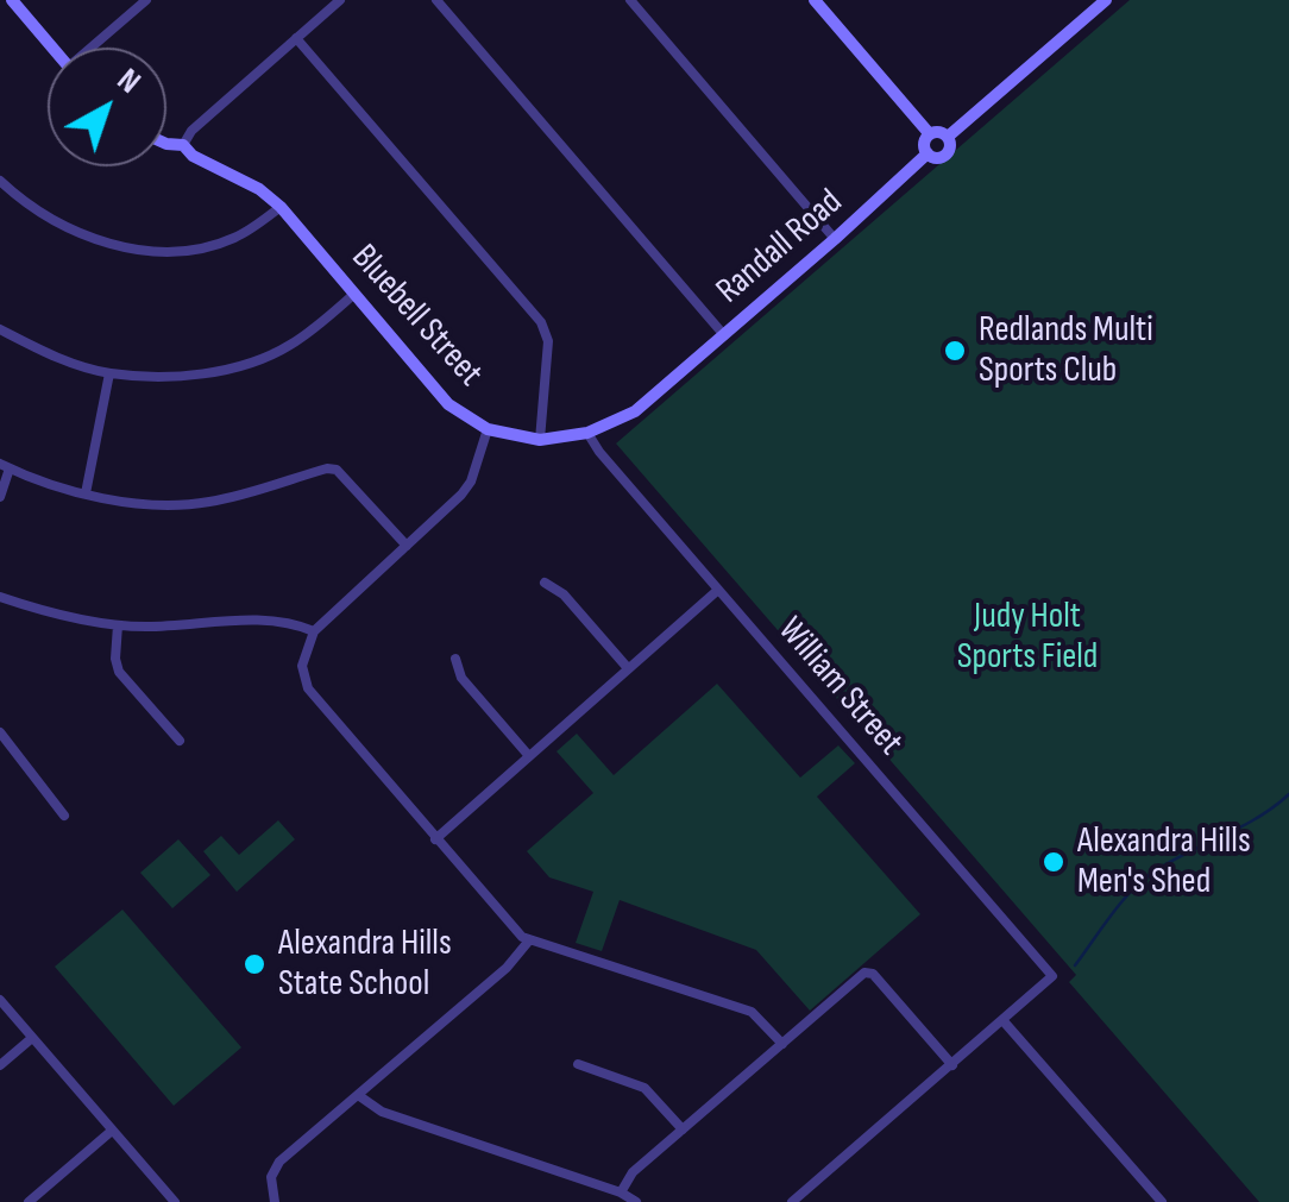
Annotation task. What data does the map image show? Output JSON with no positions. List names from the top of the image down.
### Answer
{
  "streets": {
    "street": ["Randall Road", "Bluebell Street", "William Street"]
  },
  "crossings": [
    ["Randall Road", "Bluebell Street"],
    ["Bluebell Street", "William Street"]
  ],
  "parks": ["Judy Holt Sports Field"],
  "places": ["Redlands Multi Sports Club", "Alexandra Hills Men's Shed", "Alexandra Hills State School"],
  "north": "top right"
}
